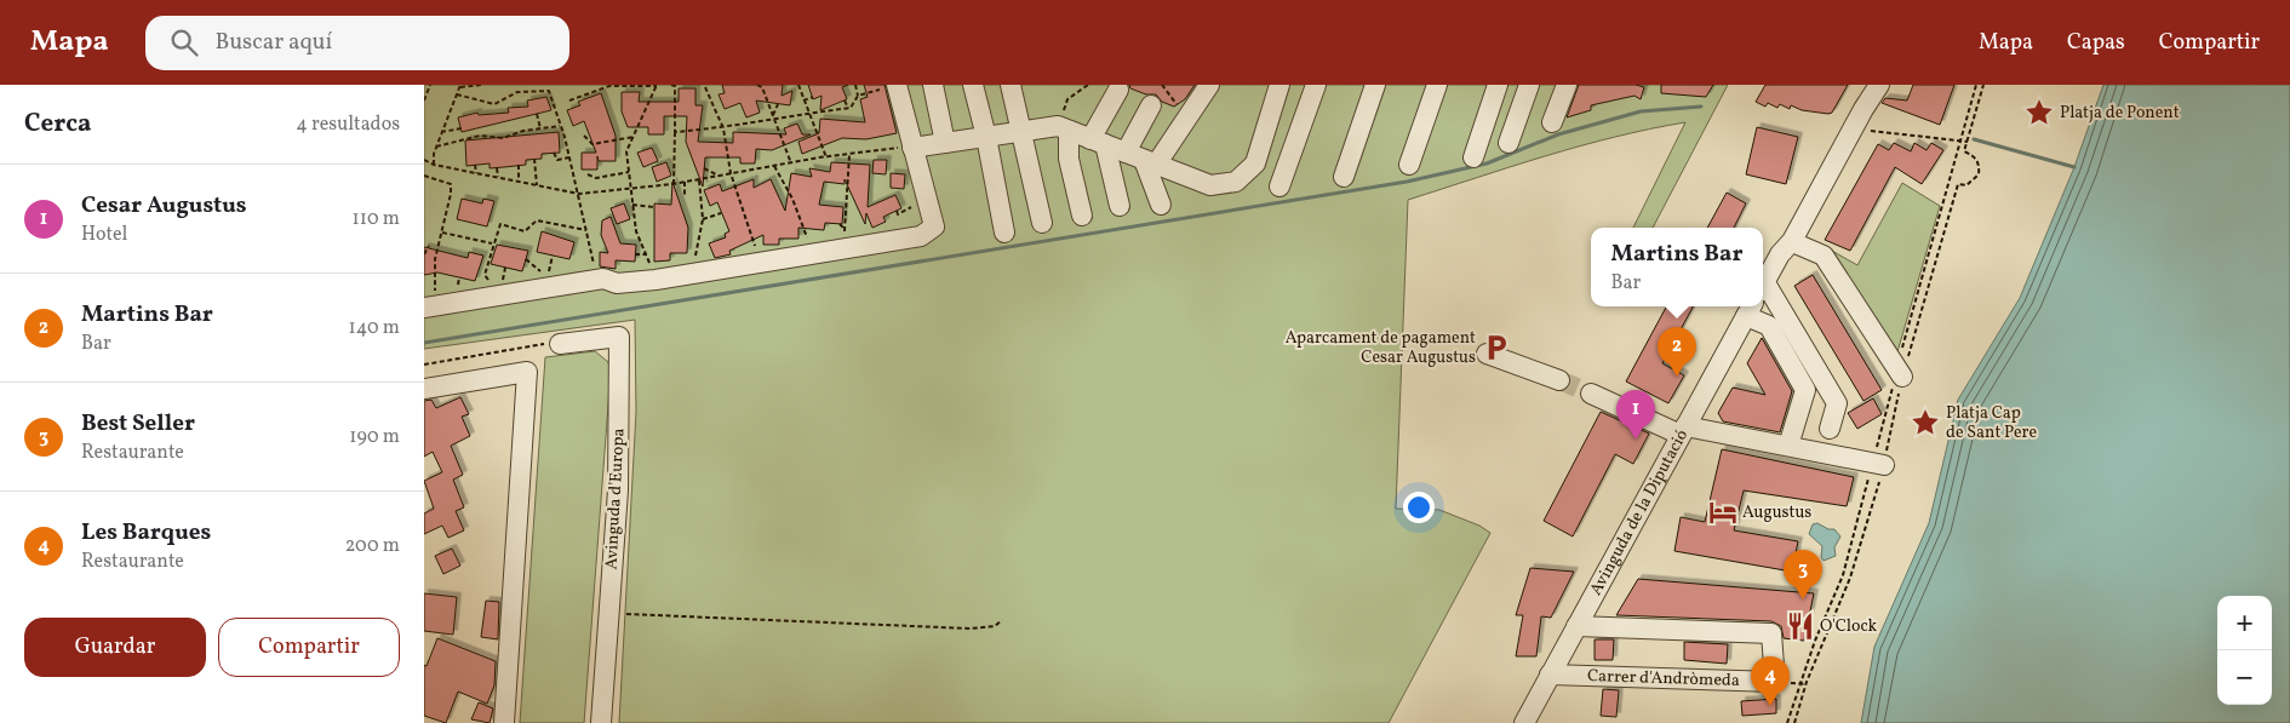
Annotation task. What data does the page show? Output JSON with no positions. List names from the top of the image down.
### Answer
{
  "streets": {
    "street": ["Avinguda d'Europa", "Avinguda de la Diputació", "Carrer d'Andròmeda"]
  },
  "crossings": [
    ["Avinguda de la Diputació", "Carrer d'Andròmeda"]
  ],
  "places": {
    "place": ["Platja de Ponent", "Platja Cap de Sant Pere"],
    "parking": ["Aparcament de pagament Cesar Augustus"],
    "hotel": ["Augustus"],
    "restaurant": ["O'Clock"]
  },
  "page": {
    "header": "Mapa",
    "search": "Buscar aquí",
    "nav": ["Mapa", "Capas", "Compartir"],
    "heading": ["Cerca", "4 resultados"],
    "list": [
      {
        "mark": "1",
        "name": "Cesar Augustus",
        "note": "Hotel",
        "value": "110 m"
      },
      {
        "mark": "2",
        "name": "Martins Bar",
        "note": "Bar",
        "value": "140 m"
      },
      {
        "mark": "3",
        "name": "Best Seller",
        "note": "Restaurante",
        "value": "190 m"
      },
      {
        "mark": "4",
        "name": "Les Barques",
        "note": "Restaurante",
        "value": "200 m"
      }
    ],
    "popup": ["Martins Bar", "Bar"],
    "pins": [
      "2",
      "1",
      "3",
      "4"
    ],
    "map_buttons": ["+", "−"],
    "buttons": ["Guardar", "Compartir"]
  }
}
